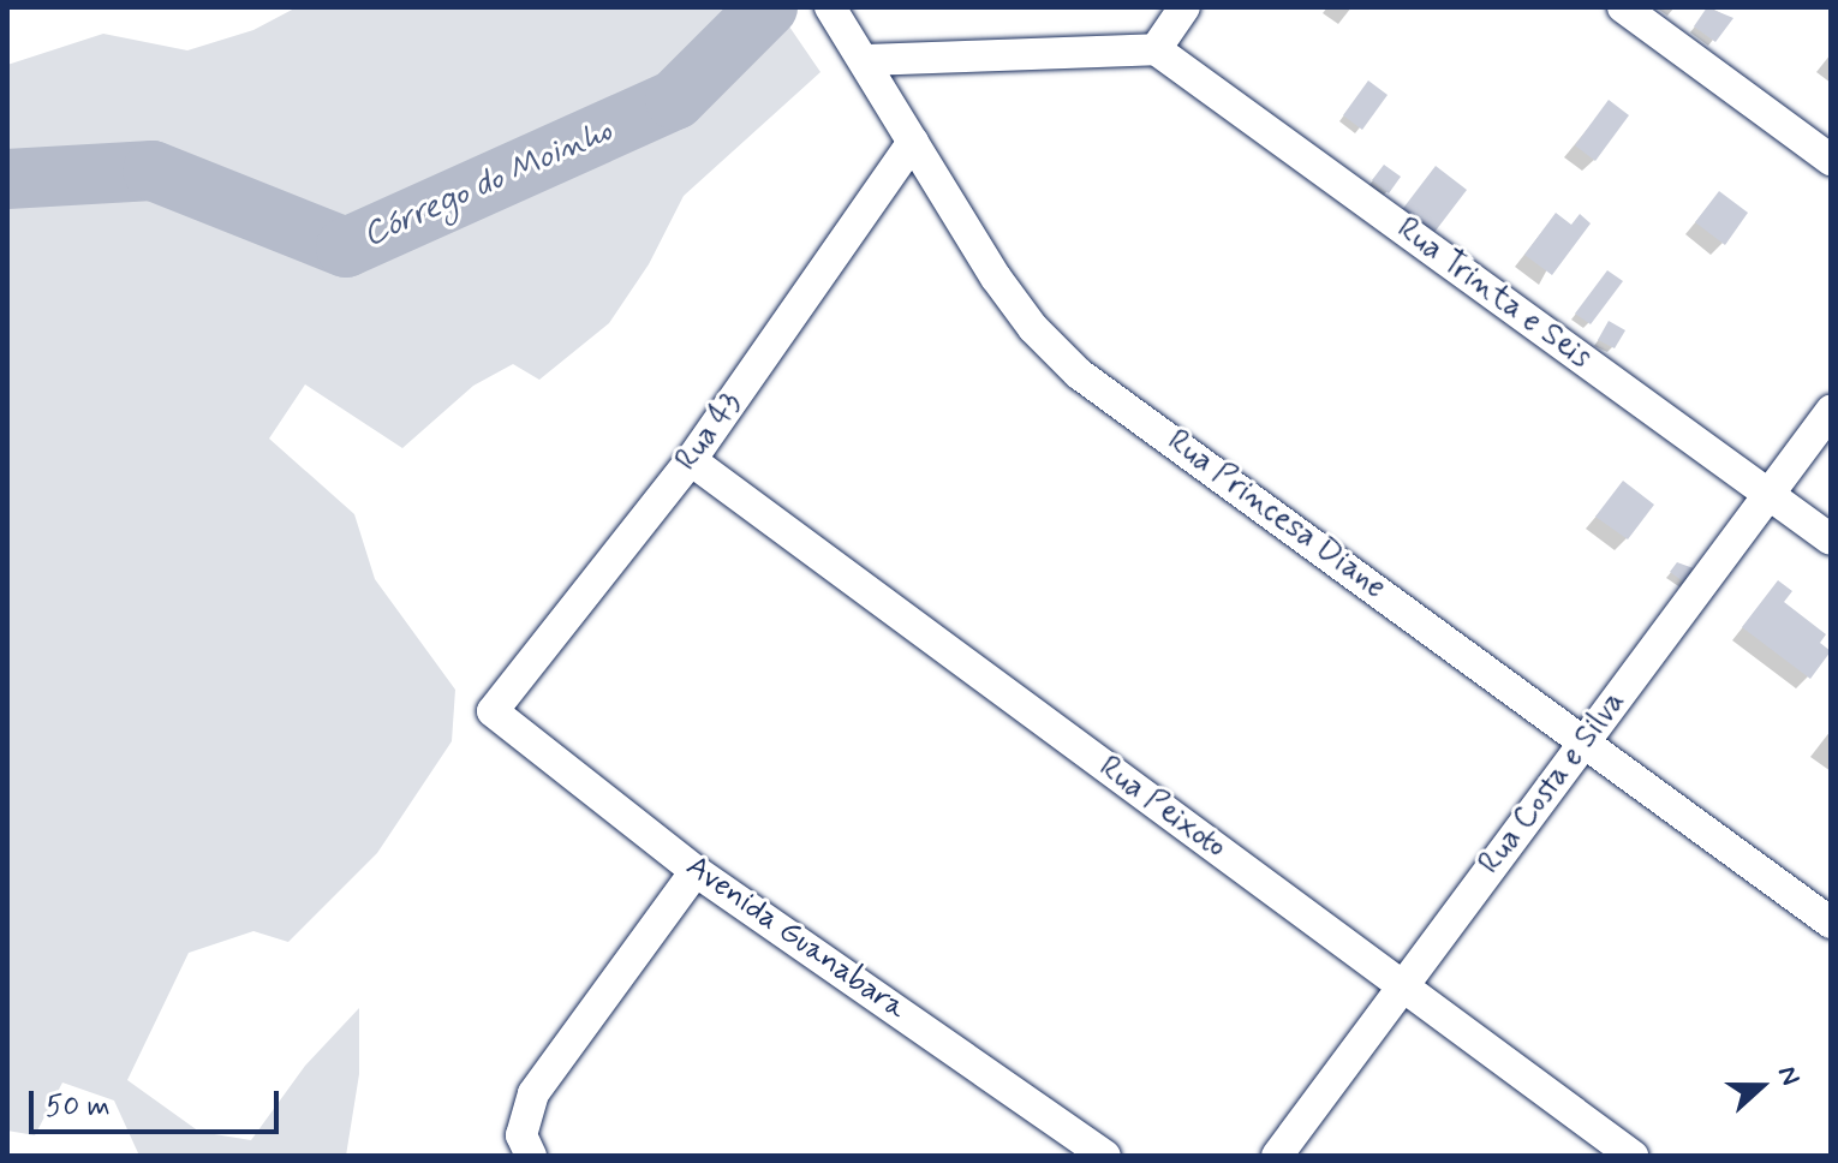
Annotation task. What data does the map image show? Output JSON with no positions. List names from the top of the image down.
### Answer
{
  "streets": {
    "street": [
      "Rua Trinta e Seis",
      "Rua 43",
      "Rua Princesa Diane",
      "Rua Costa e Silva",
      "Rua Peixoto",
      "Avenida Guanabara"
    ]
  },
  "crossings": [
    ["Rua Trinta e Seis", "Rua Costa e Silva"],
    ["Rua 43", "Rua Princesa Diane"],
    ["Rua 43", "Rua Peixoto"],
    ["Rua 43", "Avenida Guanabara"],
    ["Rua Princesa Diane", "Rua Costa e Silva"],
    ["Rua Costa e Silva", "Rua Peixoto"]
  ],
  "water": ["Córrego do Moinho"],
  "scale_bar": "50 m",
  "north": "right"
}
